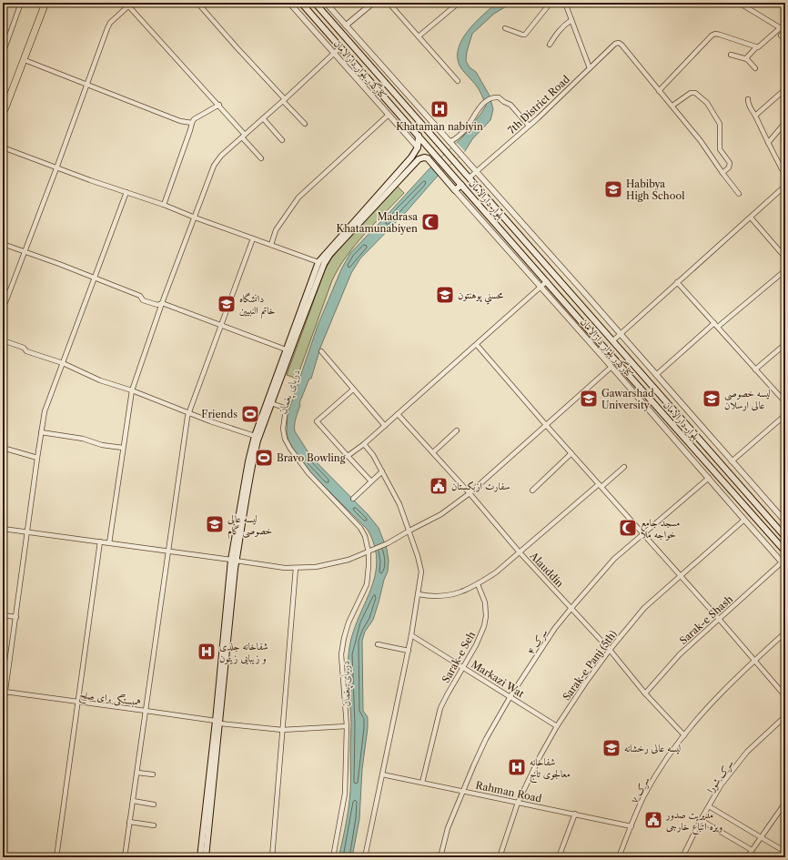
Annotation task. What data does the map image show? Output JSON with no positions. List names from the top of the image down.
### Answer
{
  "streets": {
    "main road": ["کنارگذر بلوار دارالامان", "بلوار دارالامان"],
    "street": [
      "7th District Road",
      "Alauddin",
      "Sarak-e Shash",
      "سرک ۴",
      "Sarak-e Seh",
      "Sarak-e Panj (5th)",
      "Markazi Wat",
      "همبستگی برای صلح",
      "سرک شورا",
      "سرک ۷",
      "Rahman Road"
    ]
  },
  "crossings": [
    ["کنارگذر بلوار دارالامان", "7th District Road"],
    ["کنارگذر بلوار دارالامان", "Sarak-e Shash"],
    ["کنارگذر بلوار دارالامان", "سرک ۴"],
    ["کنارگذر بلوار دارالامان", "Sarak-e Panj (5th)"],
    ["7th District Road", "بلوار دارالامان"],
    ["Alauddin", "Sarak-e Shash"],
    ["Alauddin", "سرک ۴"],
    ["Alauddin", "Sarak-e Panj (5th)"],
    ["Alauddin", "سرک ۷"],
    ["سرک ۴", "Markazi Wat"],
    ["سرک ۴", "Rahman Road"],
    ["Sarak-e Seh", "Markazi Wat"],
    ["Sarak-e Seh", "Rahman Road"],
    ["Sarak-e Panj (5th)", "Markazi Wat"],
    ["Sarak-e Panj (5th)", "Rahman Road"],
    ["سرک ۷", "Rahman Road"]
  ],
  "water": ["دریای پغمان"],
  "places": {
    "hospital": ["Khataman nabiyin", "شفاخانه جلدی و زیبایی زیتون", "شفاخانه معالجوی تاج"],
    "school or university": [
      "Habibya High School",
      "محسني پوهنتون",
      "دانشگاه خاتم النبیین",
      "Gawarshad University",
      "لیسه خصوصی عالی ارسلان",
      "لیسه عالی خصوصی گام",
      "لیسه عالی رخشانه"
    ],
    "mosque": ["Madrasa Khatamunabiyen", "مسجد جامع خواجه ملا"],
    "sports": ["Friends", "Bravo Bowling"],
    "public building": ["سفارت ازبکستان", "مدیریت صدور ویزه اتباع خارجی"]
  }
}
